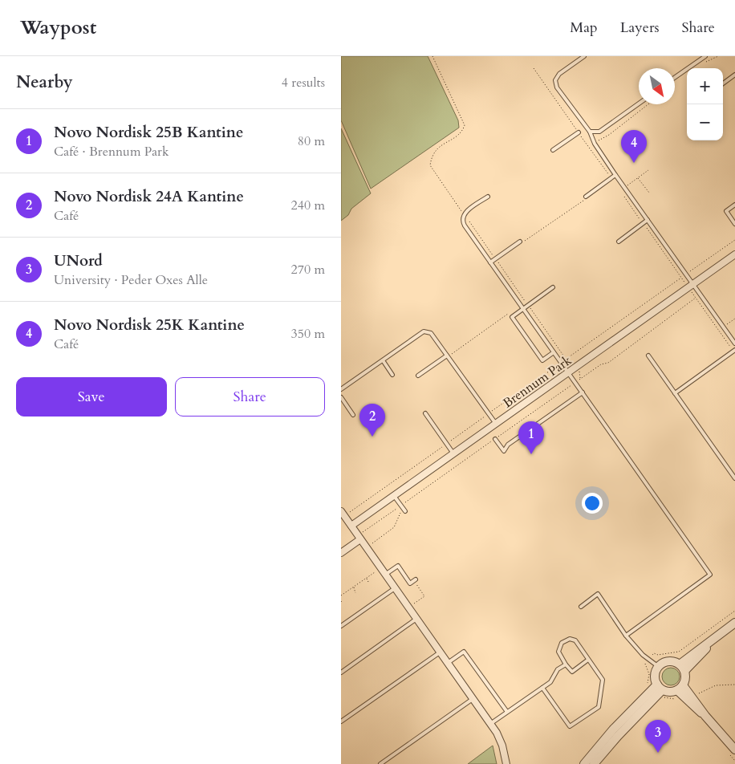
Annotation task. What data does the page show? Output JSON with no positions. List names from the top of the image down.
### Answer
{
  "streets": {
    "street": ["Brennum Park"]
  },
  "north": "bottom right",
  "page": {
    "header": "Waypost",
    "nav": ["Map", "Layers", "Share"],
    "heading": ["Nearby", "4 results"],
    "map_buttons": ["+", "−"],
    "list": [
      {
        "mark": "1",
        "name": "Novo Nordisk 25B Kantine",
        "note": "Café · Brennum Park",
        "value": "80 m"
      },
      {
        "mark": "2",
        "name": "Novo Nordisk 24A Kantine",
        "note": "Café",
        "value": "240 m"
      },
      {
        "mark": "3",
        "name": "UNord",
        "note": "University · Peder Oxes Alle",
        "value": "270 m"
      },
      {
        "mark": "4",
        "name": "Novo Nordisk 25K Kantine",
        "note": "Café",
        "value": "350 m"
      }
    ],
    "pins": [
      "4",
      "2",
      "1",
      "3"
    ],
    "buttons": ["Save", "Share"]
  }
}
